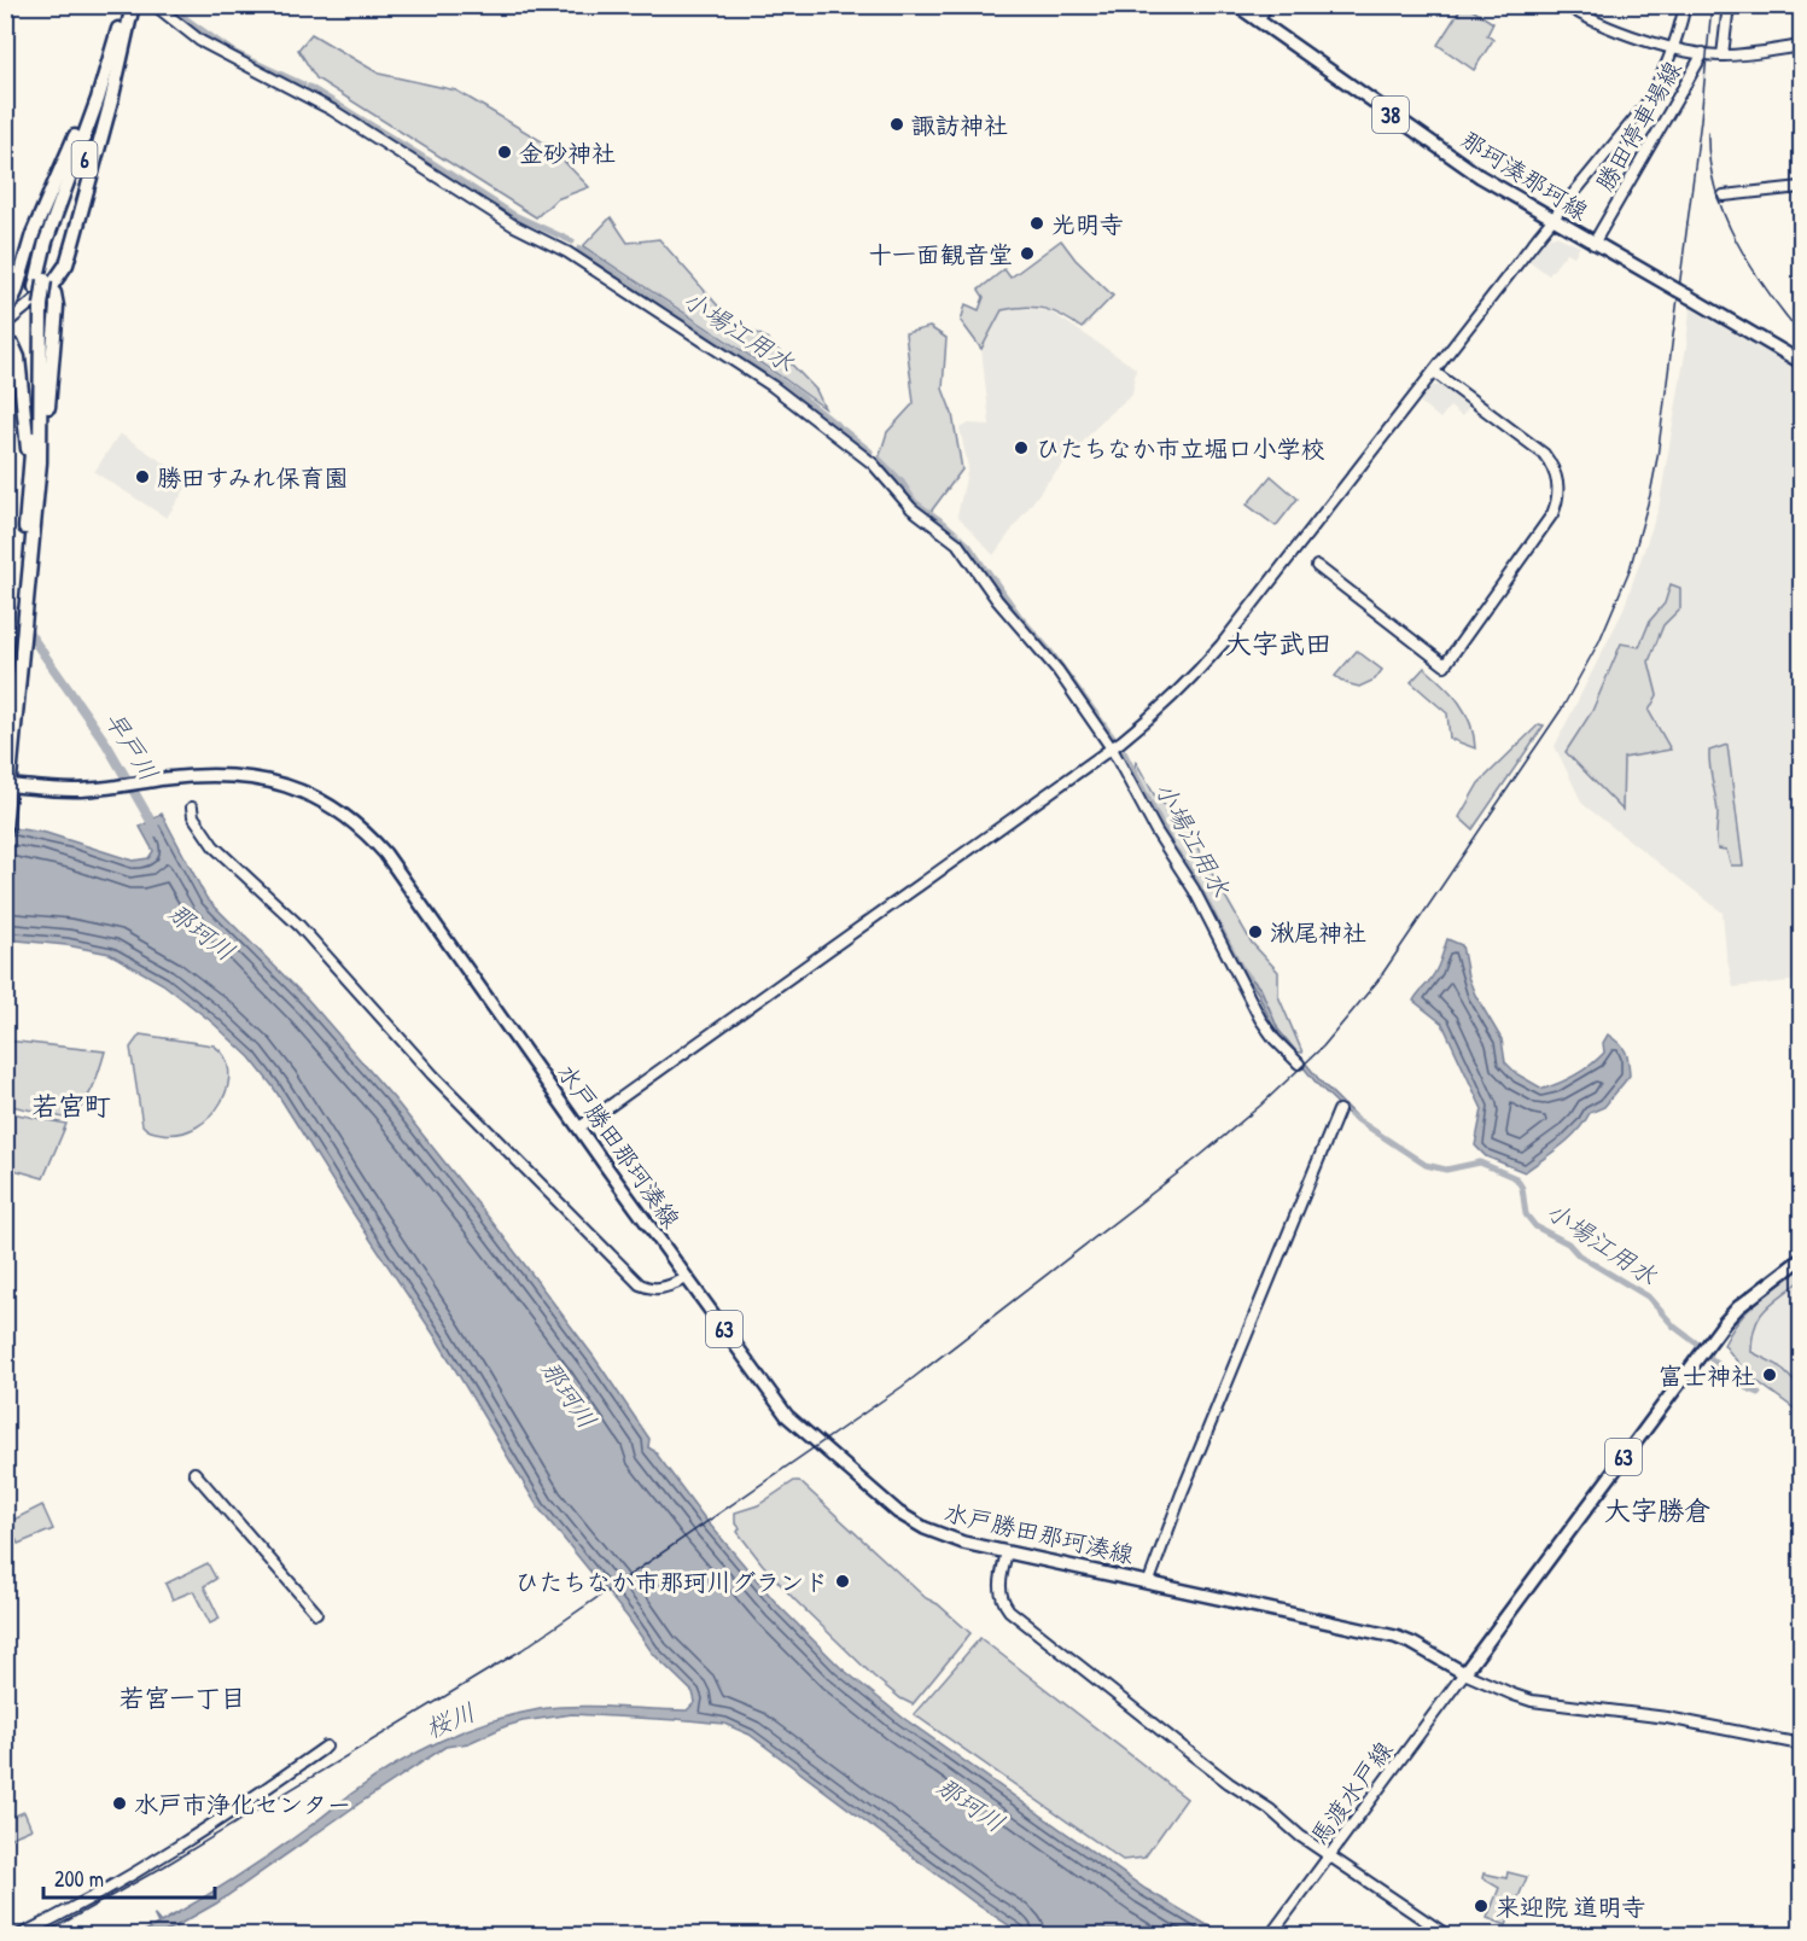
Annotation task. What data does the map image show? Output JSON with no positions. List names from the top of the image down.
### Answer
{
  "streets": {
    "highway": ["6"],
    "main road": [
      "38",
      "那珂湊那珂線",
      "水戸勝田那珂湊線",
      "63"
    ],
    "street": ["勝田停車場線", "馬渡水戸線"]
  },
  "crossings": [
    ["勝田停車場線", "那珂湊那珂線"],
    ["水戸勝田那珂湊線", "63"],
    ["水戸勝田那珂湊線", "馬渡水戸線"],
    ["63", "馬渡水戸線"]
  ],
  "districts": [
    "大字武田",
    "若宮町",
    "大字勝倉",
    "若宮一丁目"
  ],
  "water": [
    "小場江用水",
    "早戸川",
    "那珂川",
    "桜川"
  ],
  "places": [
    "諏訪神社",
    "金砂神社",
    "光明寺",
    "十一面観音堂",
    "ひたちなか市立堀口小学校",
    "勝田すみれ保育園",
    "湫尾神社",
    "富士神社",
    "ひたちなか市那珂川グランド",
    "水戸市浄化センター",
    "来迎院 道明寺"
  ],
  "scale_bar": "200 m"
}
